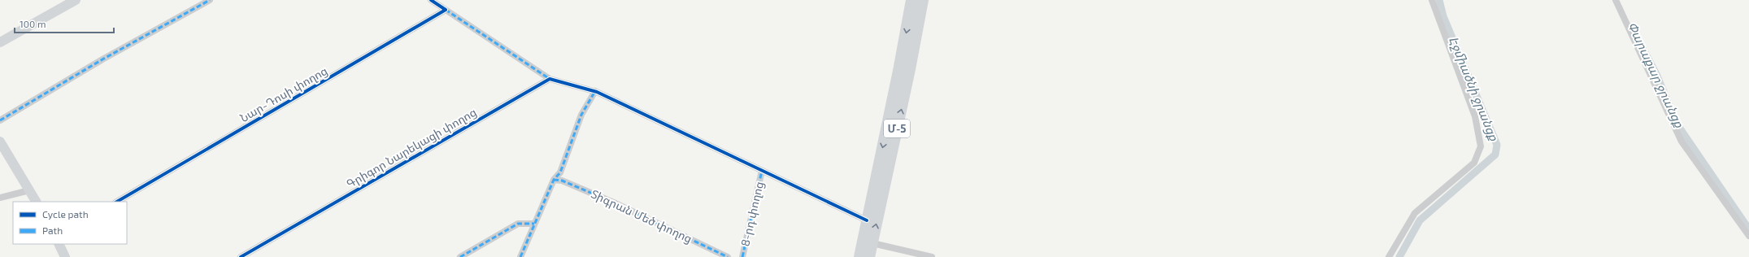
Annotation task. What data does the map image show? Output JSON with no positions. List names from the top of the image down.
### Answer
{
  "streets": {
    "highway": ["Մ-5"],
    "street": [
      "Նար-Դոսի փողոց",
      "Գրիգոր Նարեկացի փողոց",
      "8-րդ փողոց",
      "Տիգրան Մեծ փողոց"
    ]
  },
  "water": ["Փարաքար ջրանցք", "Էջմիածնի ջրանցք"],
  "legend": ["Cycle path", "Path"],
  "scale_bar": "100 m"
}
